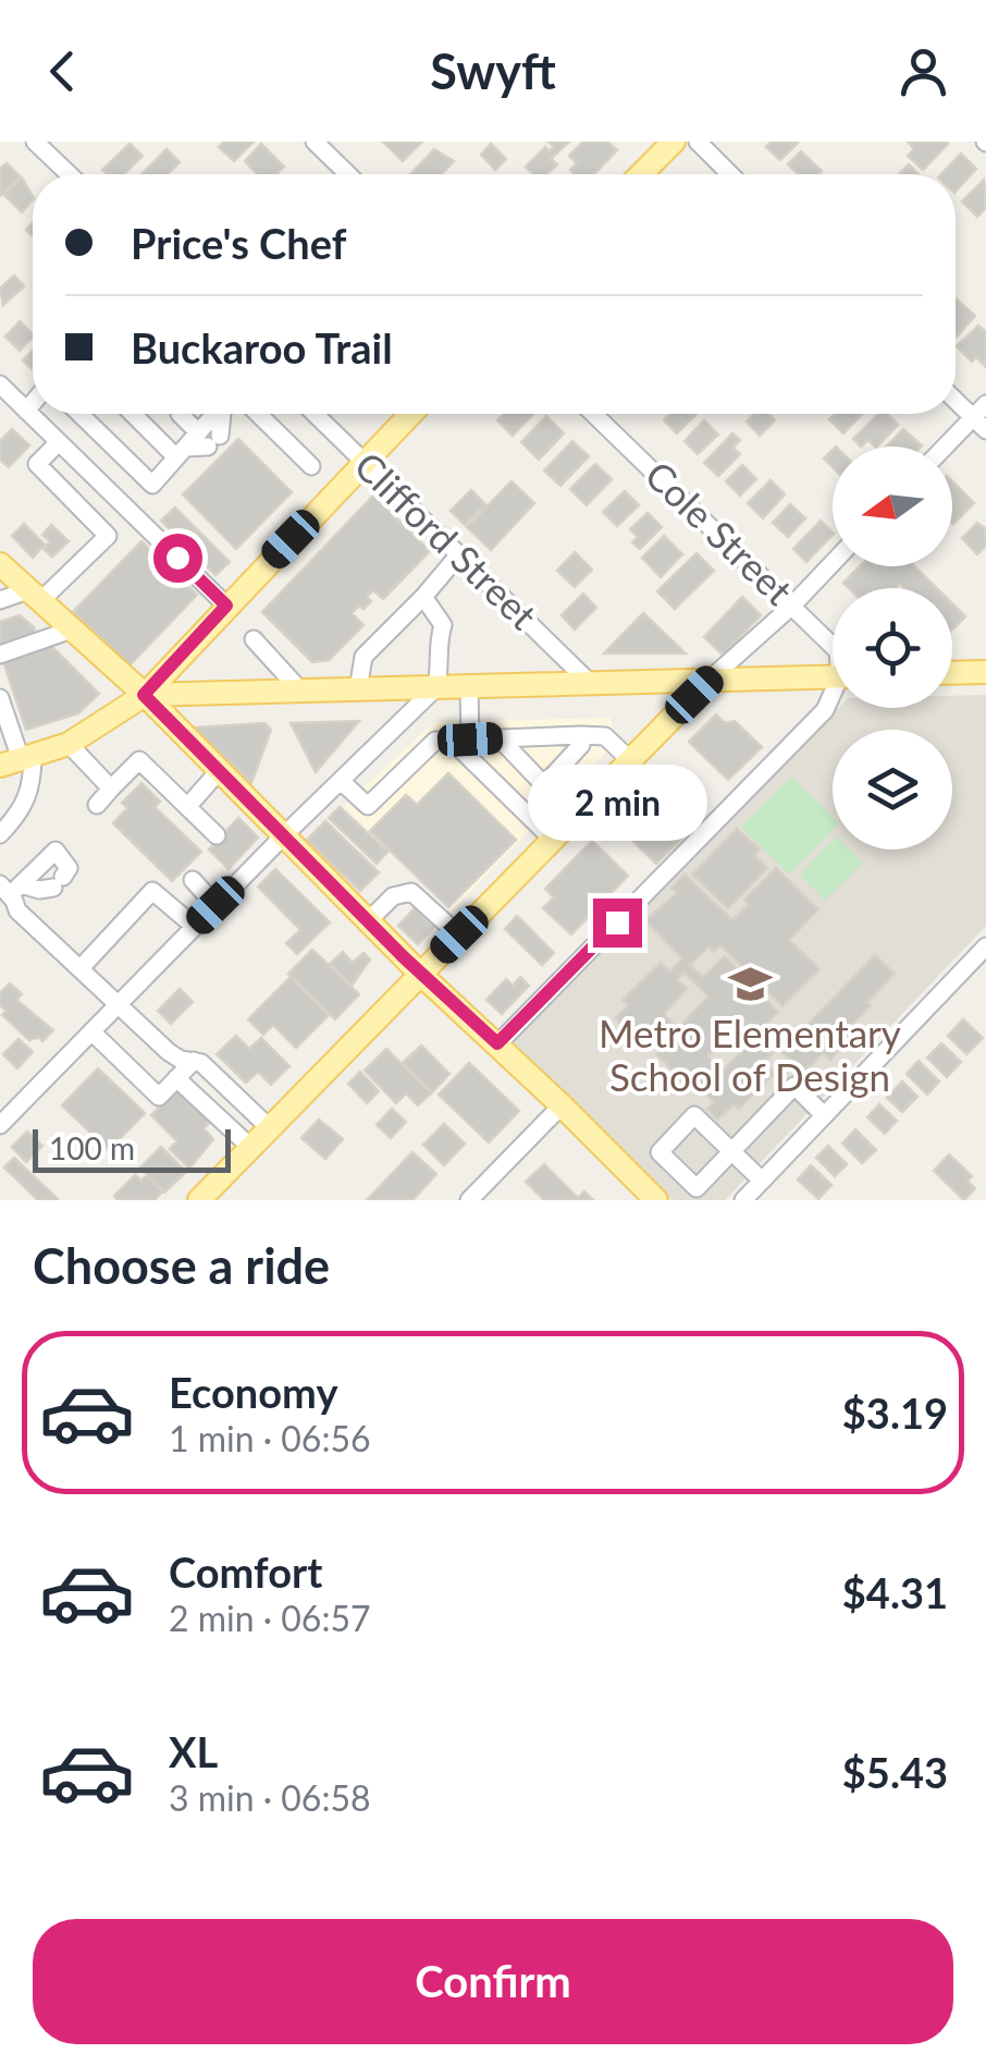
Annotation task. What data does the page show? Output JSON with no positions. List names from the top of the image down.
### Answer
{
  "streets": {
    "street": ["Cole Street", "Clifford Street"]
  },
  "places": {
    "school or university": ["Metro Elementary School of Design"]
  },
  "scale_bar": "100 m",
  "north": "left",
  "page": {
    "header": "Swyft",
    "banner": ["Price's Chef", "Buckaroo Trail"],
    "bubble": "2 min",
    "scale": "100 m",
    "heading": "Choose a ride",
    "list": [
      {
        "name": "Economy",
        "note": "1 min · 06:56",
        "value": "$3.19"
      },
      {
        "name": "Comfort",
        "note": "2 min · 06:57",
        "value": "$4.31"
      },
      {
        "name": "XL",
        "note": "3 min · 06:58",
        "value": "$5.43"
      }
    ],
    "buttons": "Confirm"
  }
}
